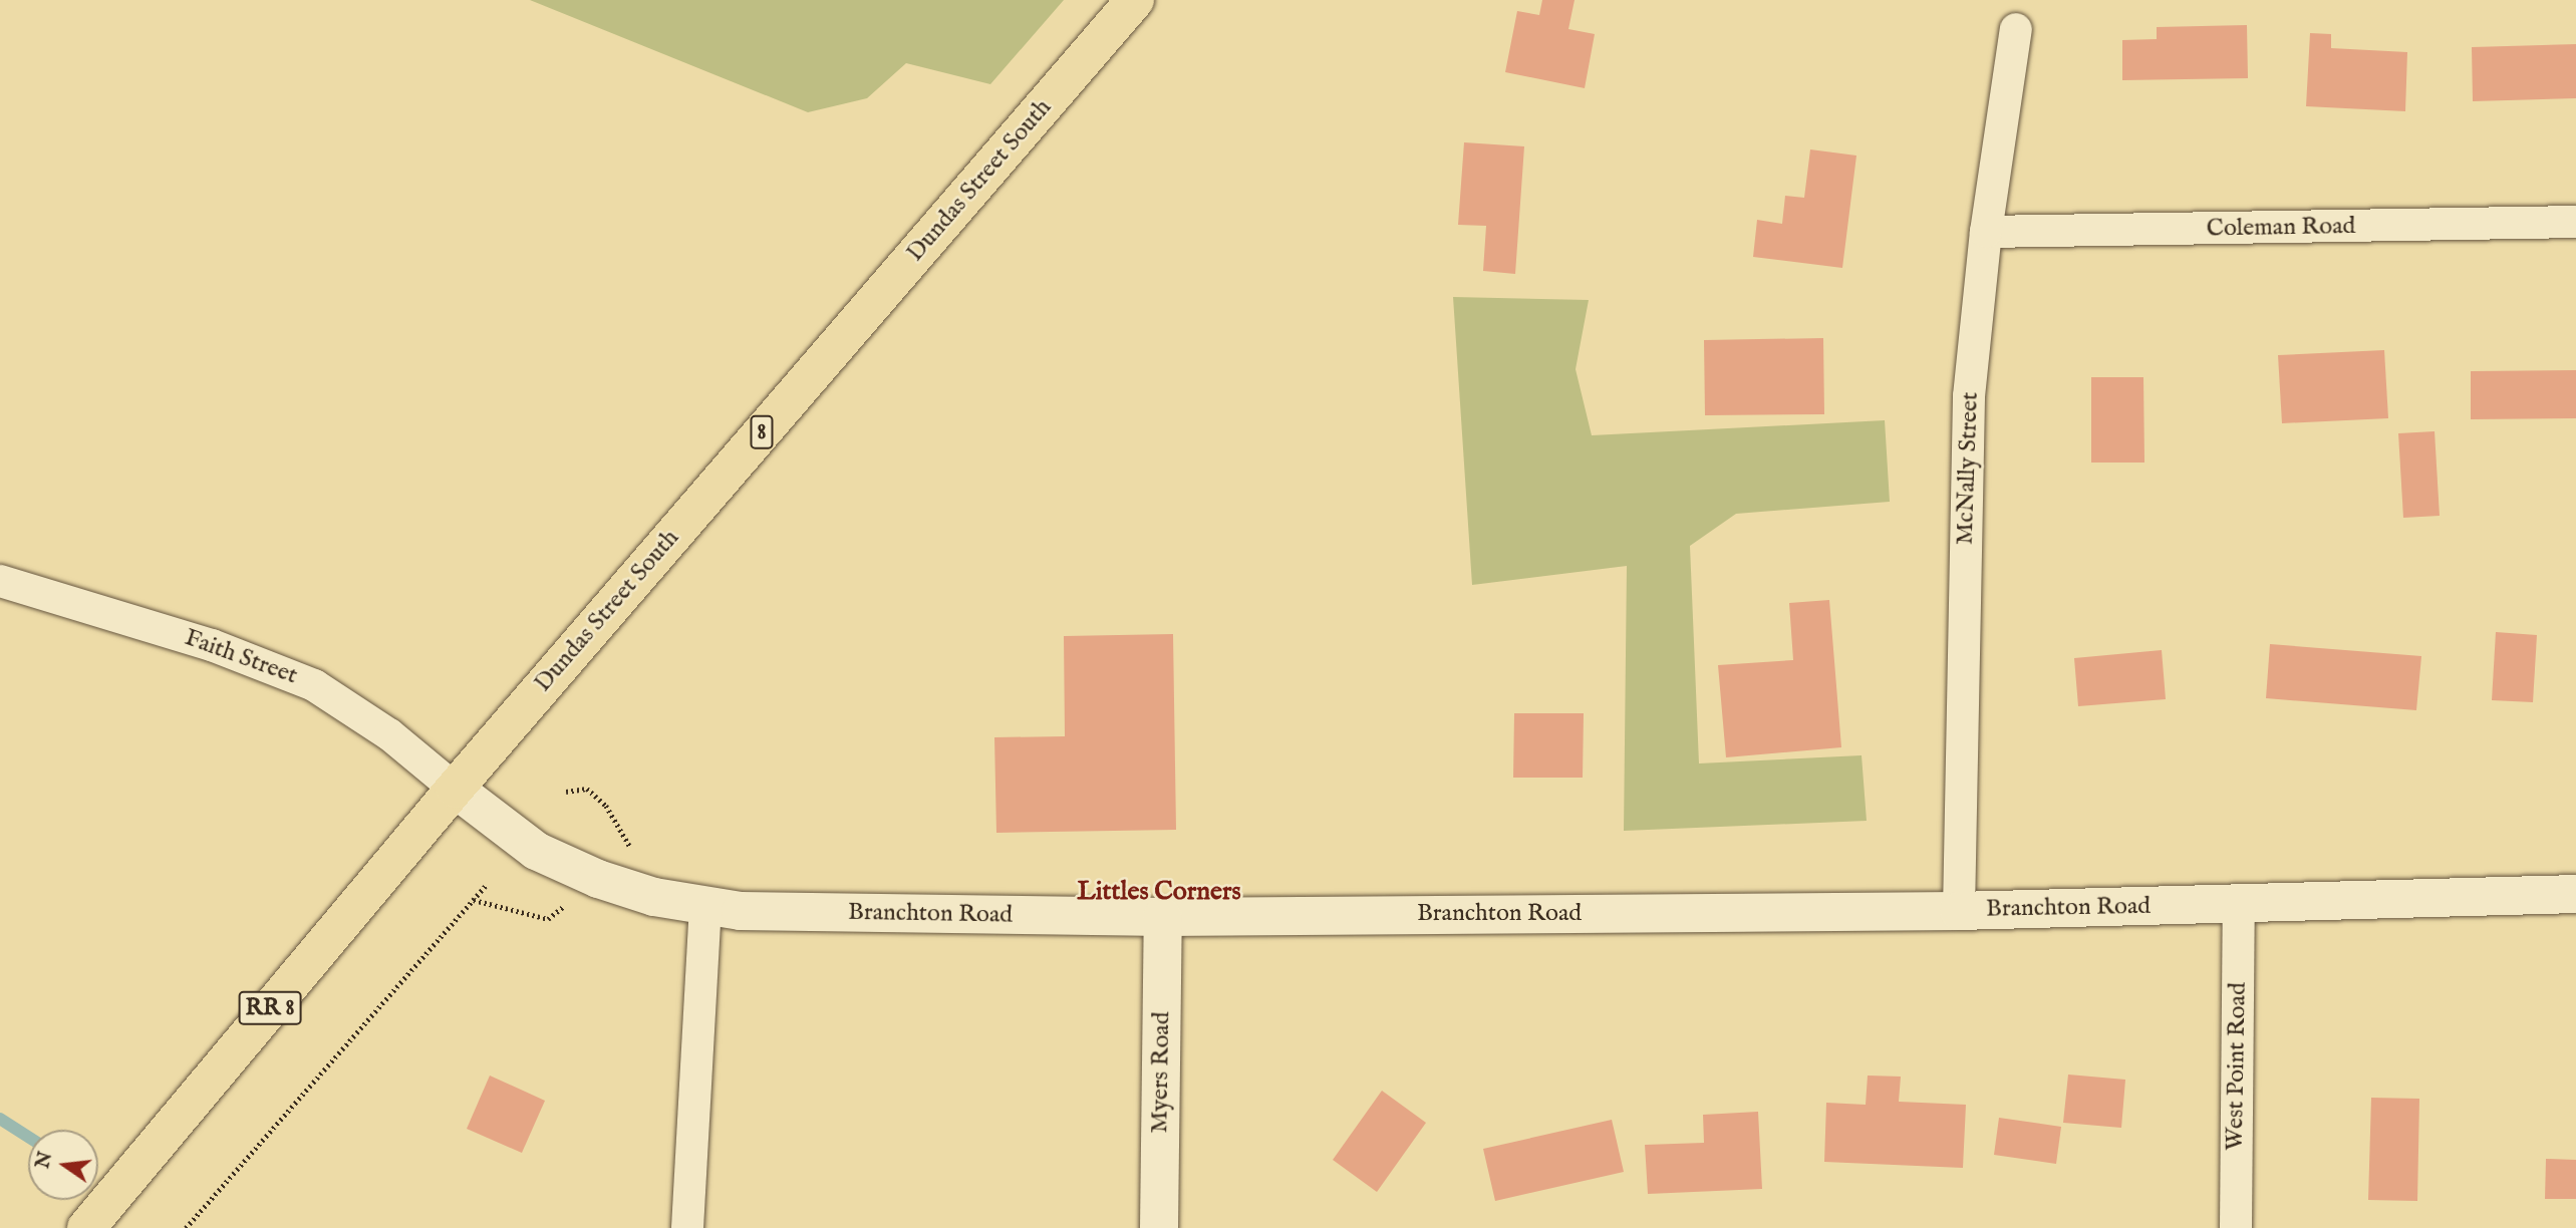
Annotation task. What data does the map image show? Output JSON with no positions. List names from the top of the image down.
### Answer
{
  "streets": {
    "main road": [
      "Dundas Street South",
      "8",
      "Branchton Road",
      "RR 8",
      "Myers Road"
    ],
    "street": [
      "Coleman Road",
      "McNally Street",
      "Faith Street",
      "West Point Road"
    ]
  },
  "crossings": [
    ["Dundas Street South", "Faith Street"],
    ["Dundas Street South", "Branchton Road"],
    ["Coleman Road", "McNally Street"],
    ["McNally Street", "Branchton Road"],
    ["Faith Street", "Branchton Road"],
    ["Branchton Road", "West Point Road"],
    ["Branchton Road", "Myers Road"]
  ],
  "districts": ["Littles Corners"],
  "north": "left"
}
